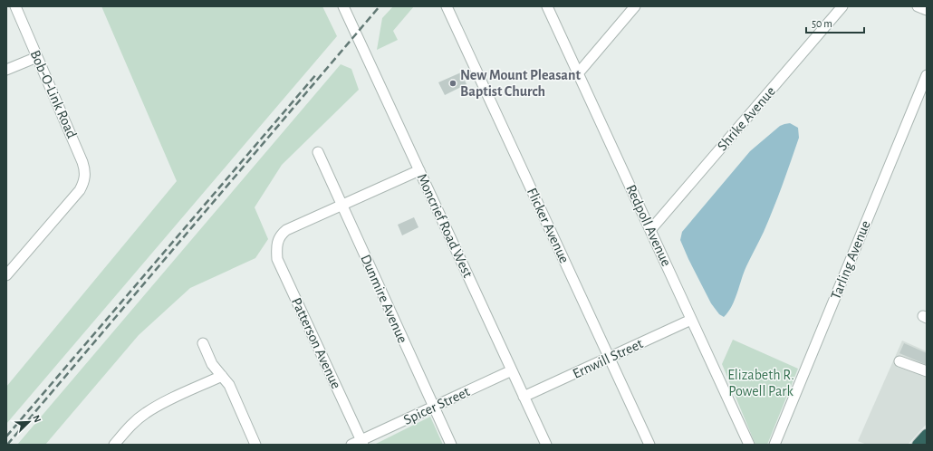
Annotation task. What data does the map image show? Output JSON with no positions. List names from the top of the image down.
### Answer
{
  "streets": {
    "street": [
      "Bob-O-Link Road",
      "Shrike Avenue",
      "Moncrief Road West",
      "Flicker Avenue",
      "Redpoll Avenue",
      "Tarling Avenue",
      "Dunmire Avenue",
      "Patterson Avenue",
      "Ernwill Street",
      "Spicer Street"
    ]
  },
  "crossings": [
    ["Shrike Avenue", "Redpoll Avenue"],
    ["Moncrief Road West", "Ernwill Street"],
    ["Moncrief Road West", "Spicer Street"],
    ["Flicker Avenue", "Ernwill Street"],
    ["Redpoll Avenue", "Ernwill Street"],
    ["Dunmire Avenue", "Patterson Avenue"],
    ["Dunmire Avenue", "Spicer Street"],
    ["Patterson Avenue", "Spicer Street"]
  ],
  "parks": ["Elizabeth R. Powell Park"],
  "places": ["New Mount Pleasant Baptist Church"],
  "scale_bar": "50 m",
  "north": "top right"
}
